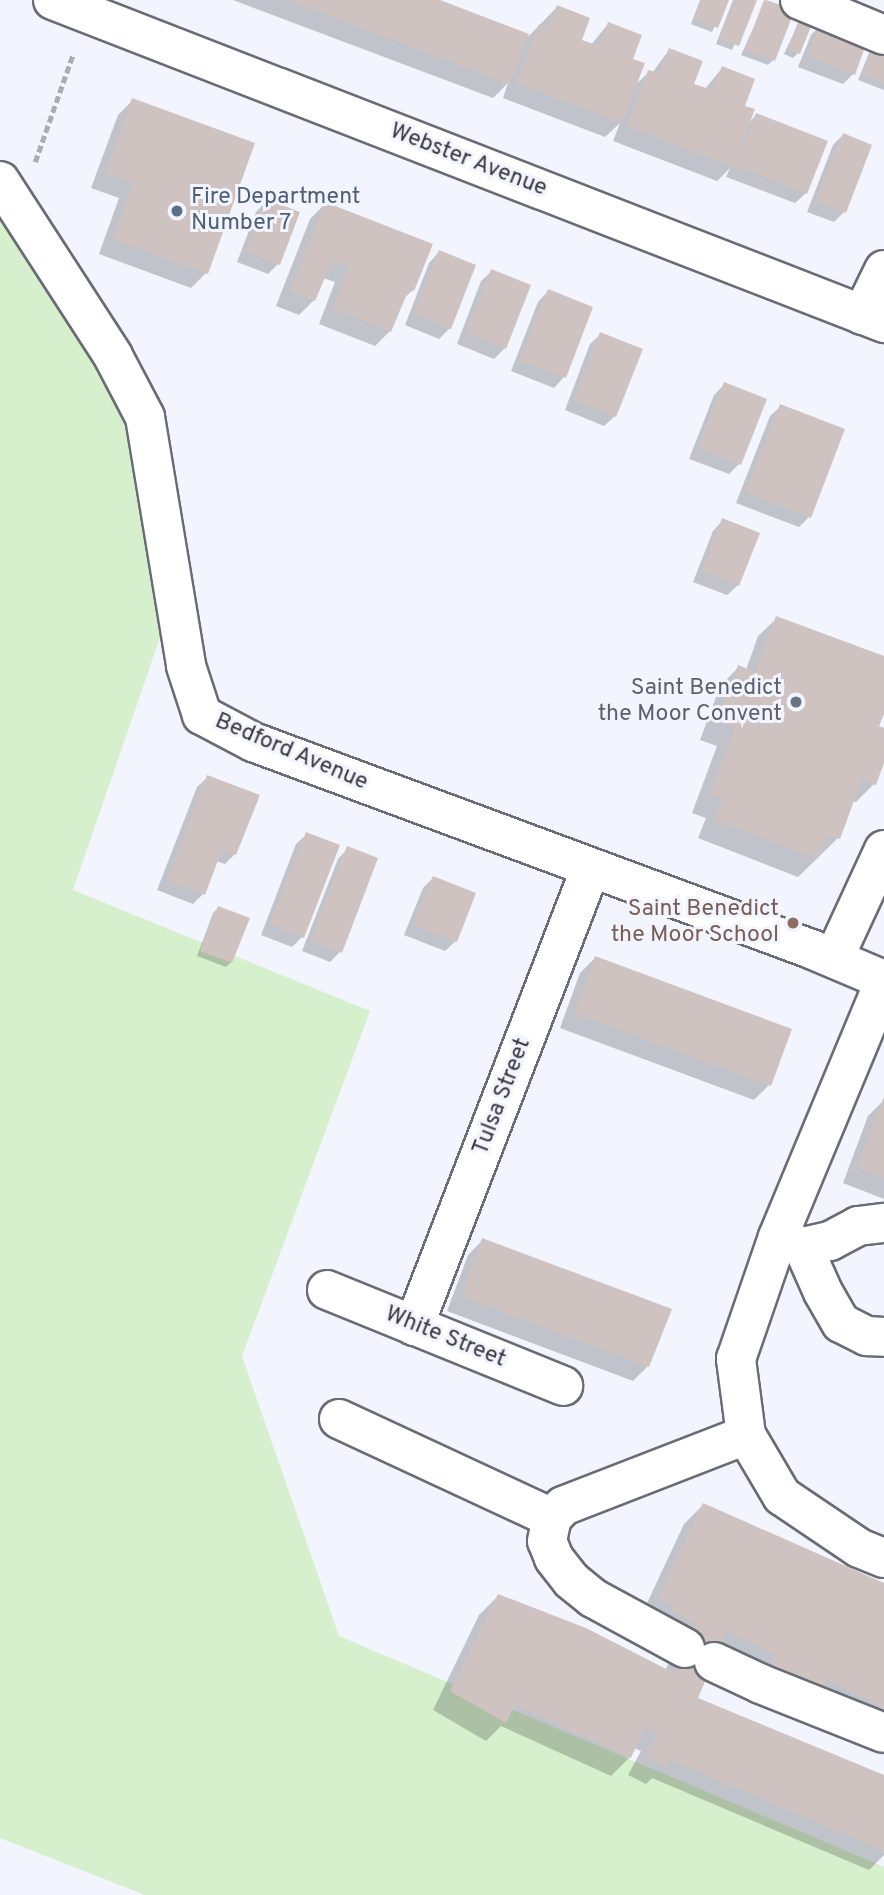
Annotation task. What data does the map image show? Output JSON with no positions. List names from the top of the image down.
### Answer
{
  "streets": {
    "street": [
      "Webster Avenue",
      "Bedford Avenue",
      "Tulsa Street",
      "White Street"
    ]
  },
  "crossings": [
    ["Bedford Avenue", "Tulsa Street"],
    ["Tulsa Street", "White Street"]
  ],
  "places": ["Fire Department Number 7", "Saint Benedict the Moor Convent", "Saint Benedict the Moor School"]
}
